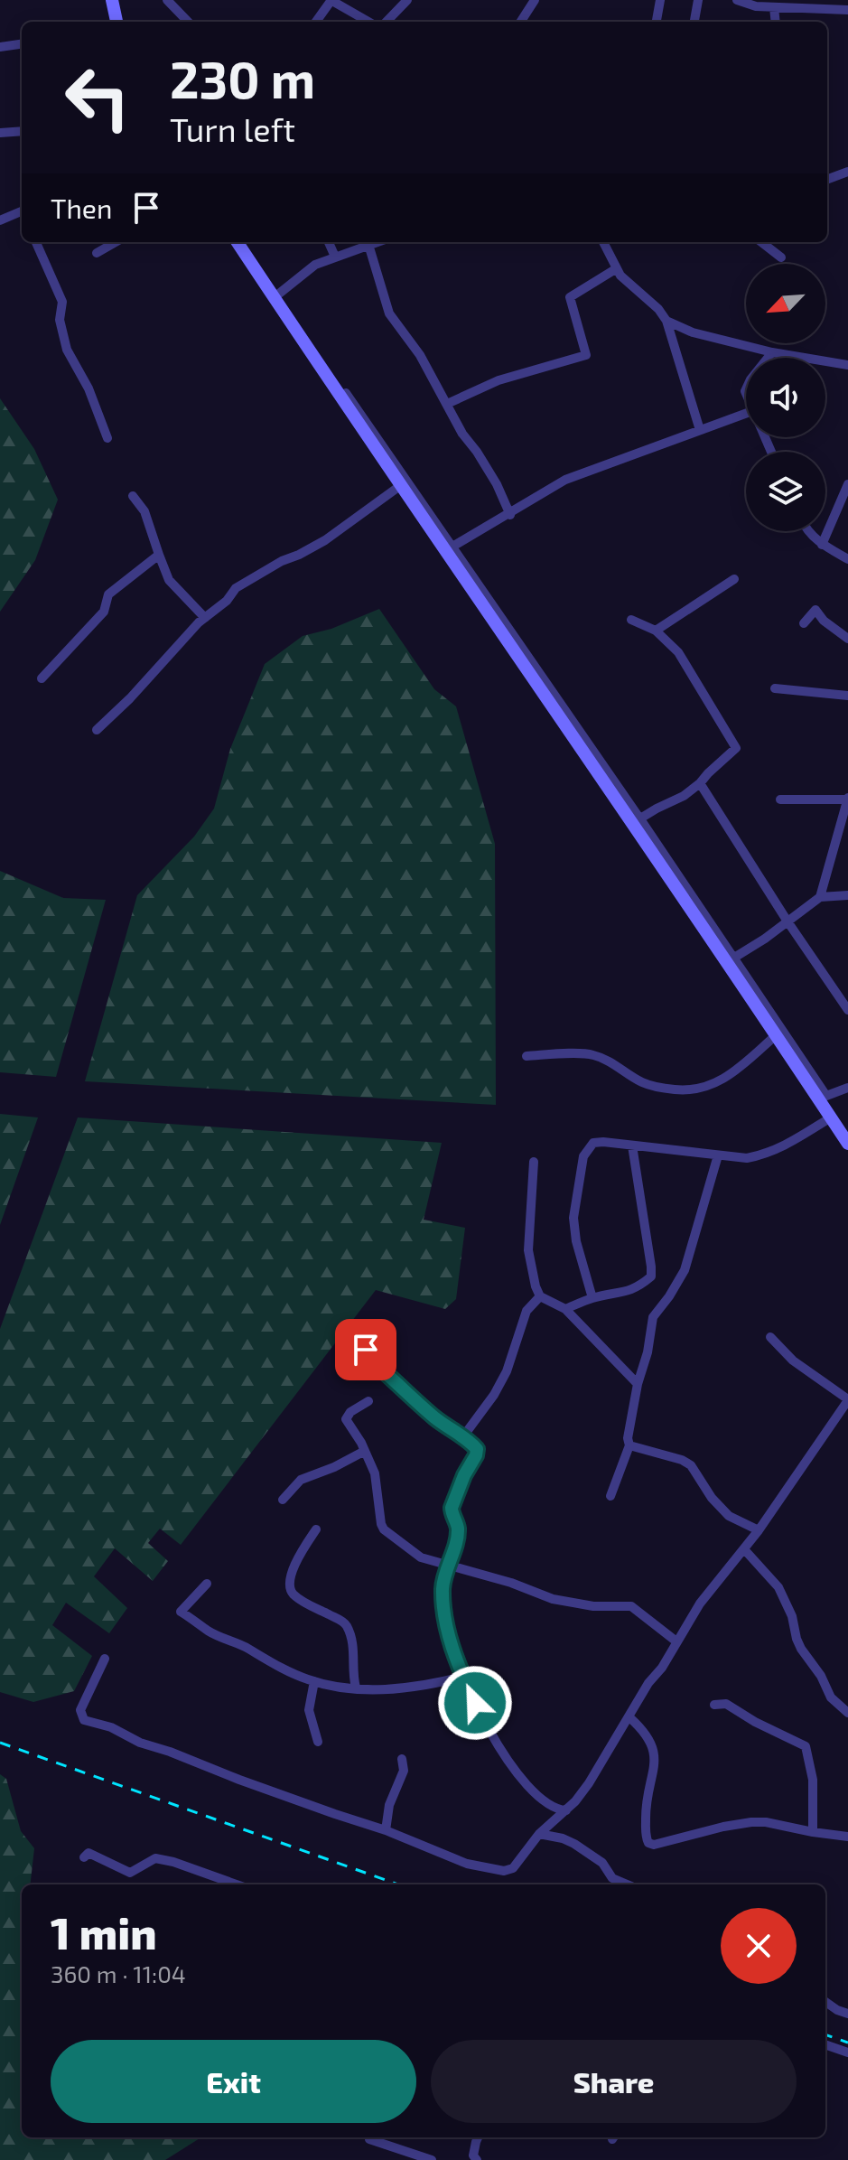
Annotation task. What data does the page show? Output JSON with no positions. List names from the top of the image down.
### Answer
{
  "north": "bottom left",
  "page": {
    "turn": ["230 m", "Turn left"],
    "then": "Then",
    "heading": ["1 min", "360 m · 11:04"],
    "buttons": ["Exit", "Share"]
  }
}
